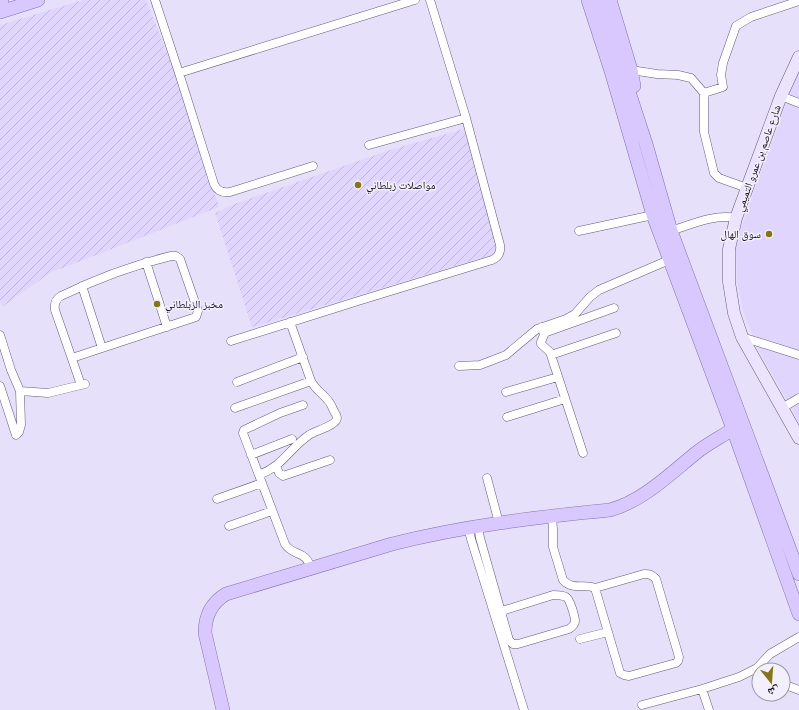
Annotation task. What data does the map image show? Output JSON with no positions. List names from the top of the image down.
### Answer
{
  "streets": {
    "main road": ["شارع عاصم بن عمرو التميمي"]
  },
  "places": ["مواصلات زبلطاني", "سوق الهال", "مخبز الزبلطاني"],
  "north": "bottom"
}
